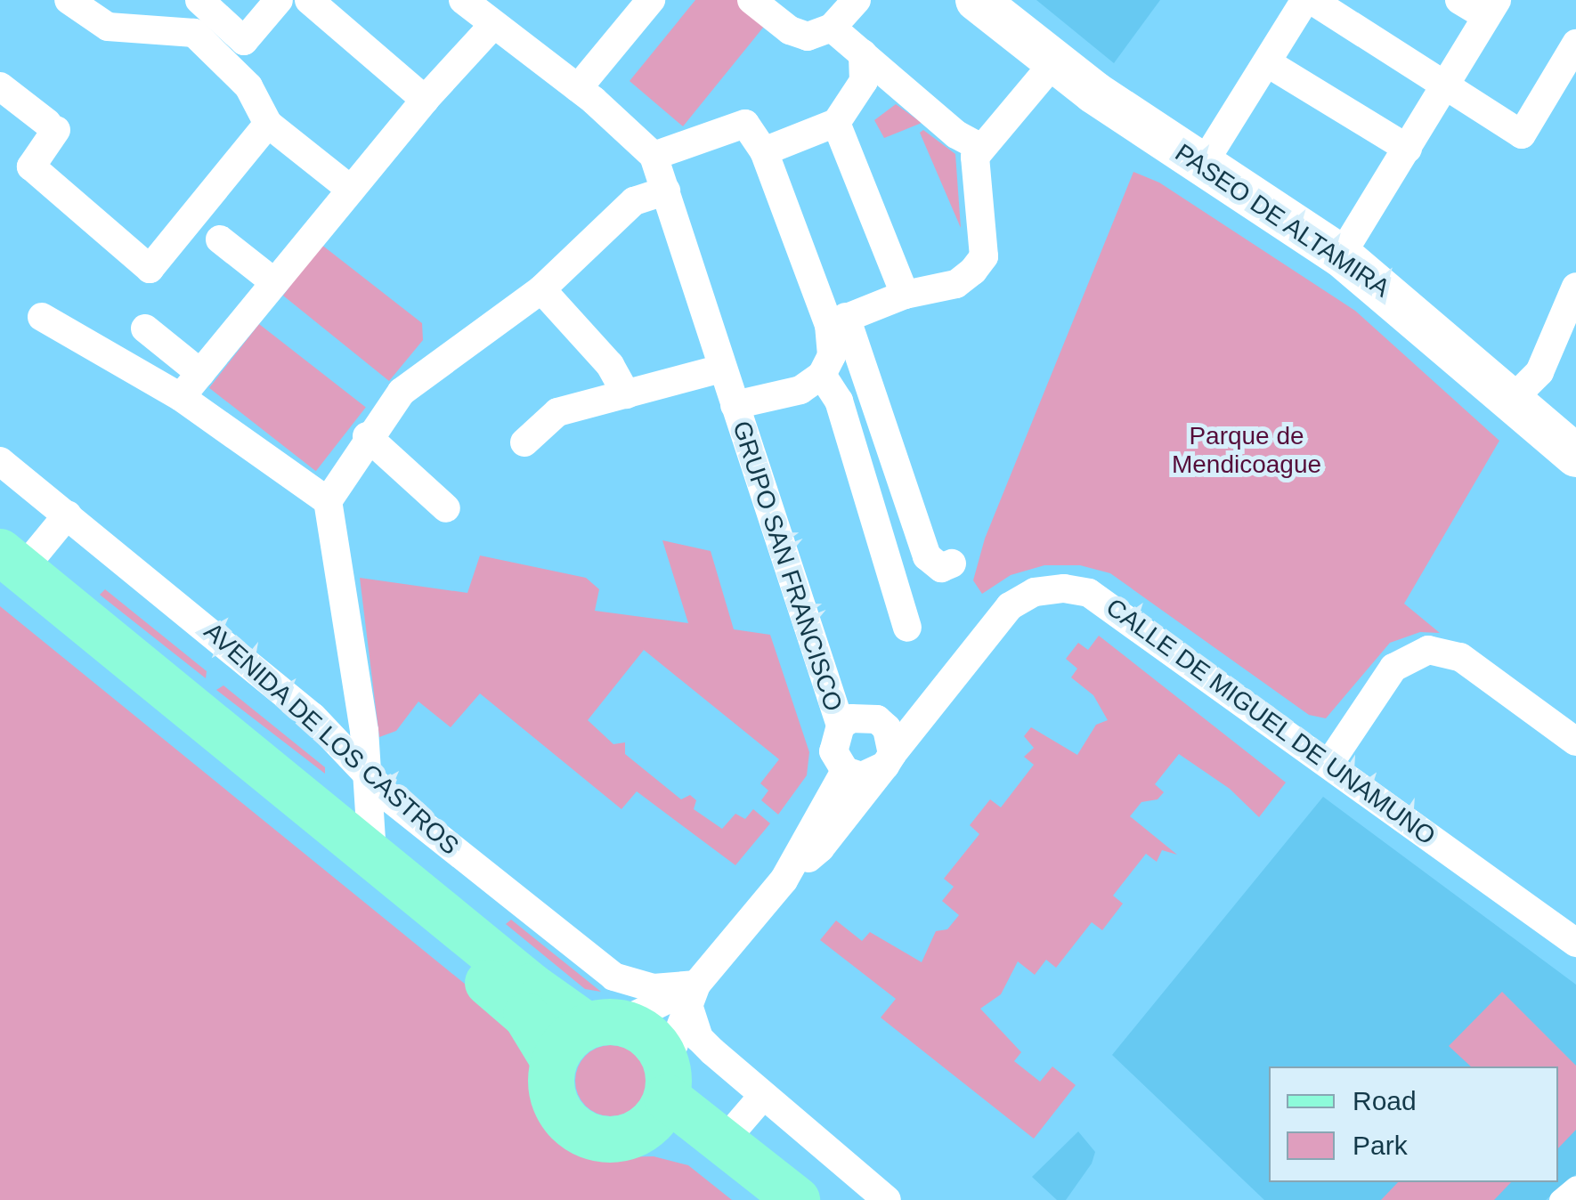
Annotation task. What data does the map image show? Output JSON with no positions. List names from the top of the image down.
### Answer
{
  "streets": {
    "main road": ["PASEO DE ALTAMIRA"],
    "street": ["GRUPO SAN FRANCISCO", "CALLE DE MIGUEL DE UNAMUNO", "AVENIDA DE LOS CASTROS"]
  },
  "crossings": [
    ["GRUPO SAN FRANCISCO", "CALLE DE MIGUEL DE UNAMUNO"],
    ["CALLE DE MIGUEL DE UNAMUNO", "AVENIDA DE LOS CASTROS"]
  ],
  "parks": ["Parque de Mendicoague"],
  "legend": ["Road", "Park"]
}
